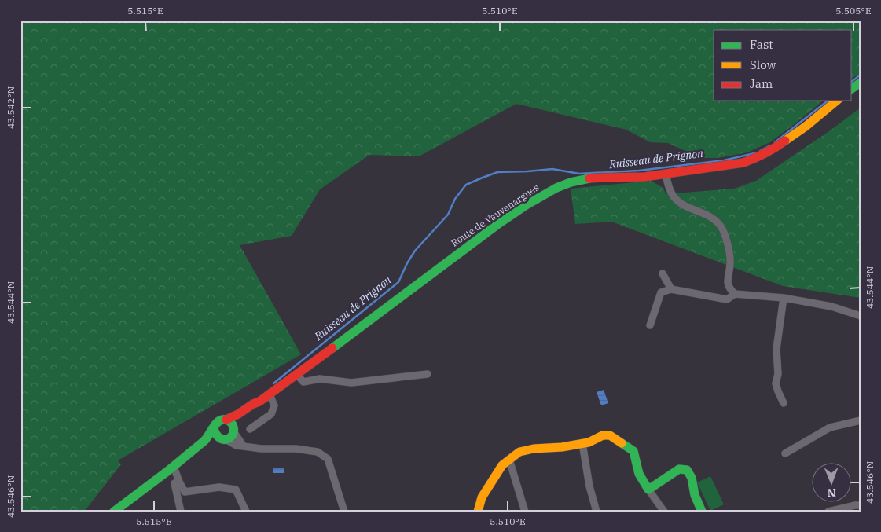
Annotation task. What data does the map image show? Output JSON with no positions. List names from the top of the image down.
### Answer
{
  "streets": {
    "main road": ["Route de Vauvenargues"]
  },
  "water": ["Ruisseau de Prignon"],
  "legend": ["Fast", "Slow", "Jam"],
  "north": "bottom",
  "coordinates": [
    "5.515°E",
    "5.510°E",
    "5.505°E",
    "43.542°N",
    "43.544°N",
    "43.546°N"
  ]
}
